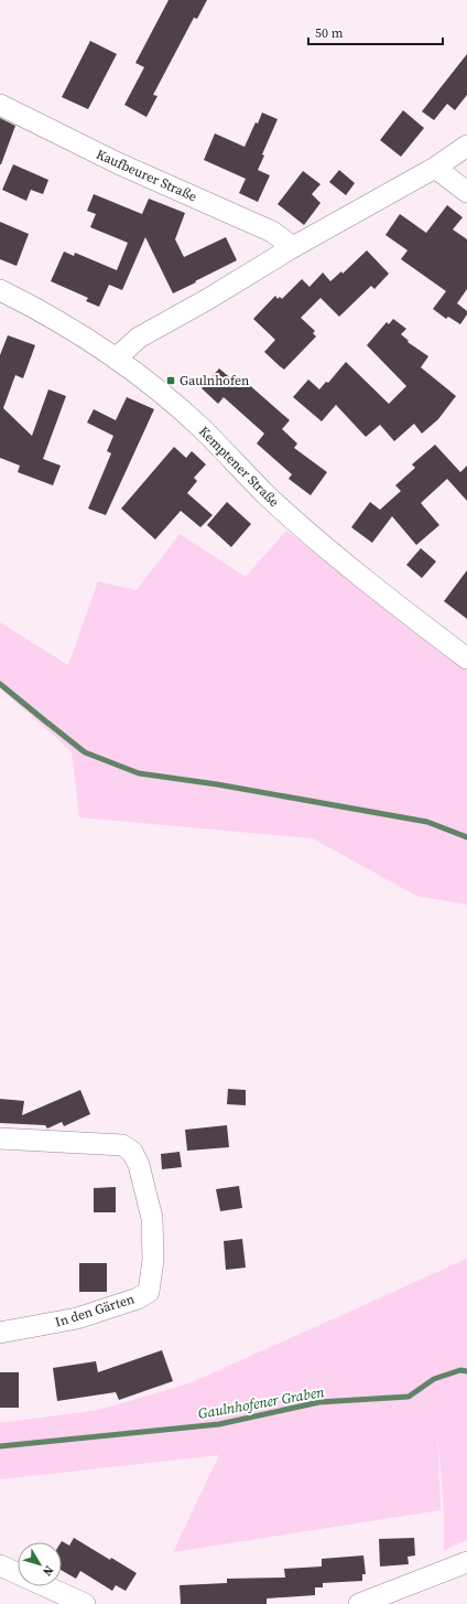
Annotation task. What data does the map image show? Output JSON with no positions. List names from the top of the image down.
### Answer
{
  "streets": {
    "street": ["Kaufbeurer Straße", "Kemptener Straße", "In den Gärten"]
  },
  "water": ["Gaulnhofener Graben"],
  "places": {
    "transit": ["Gaulnhofen"]
  },
  "scale_bar": "50 m",
  "north": "bottom right"
}
